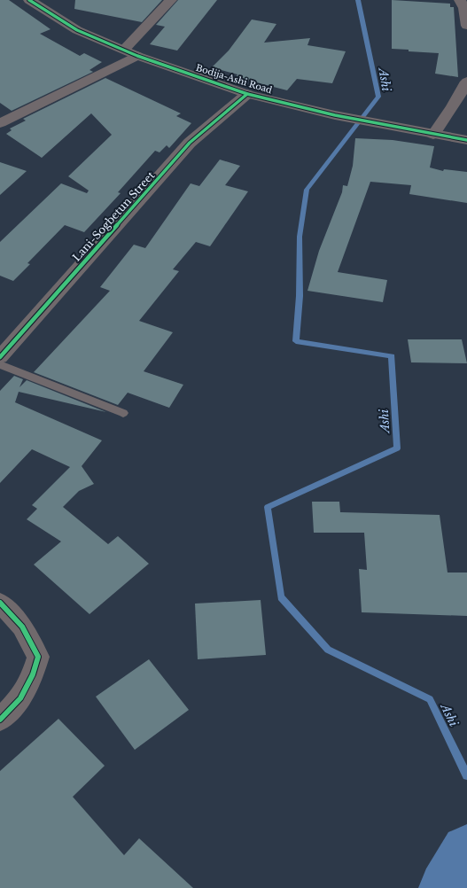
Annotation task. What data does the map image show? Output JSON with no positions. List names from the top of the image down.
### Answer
{
  "streets": {
    "street": ["Bodija-Ashi Road", "Lani-Sogbetun Street"]
  },
  "crossings": [
    ["Bodija-Ashi Road", "Lani-Sogbetun Street"]
  ],
  "water": ["Ashi"]
}
